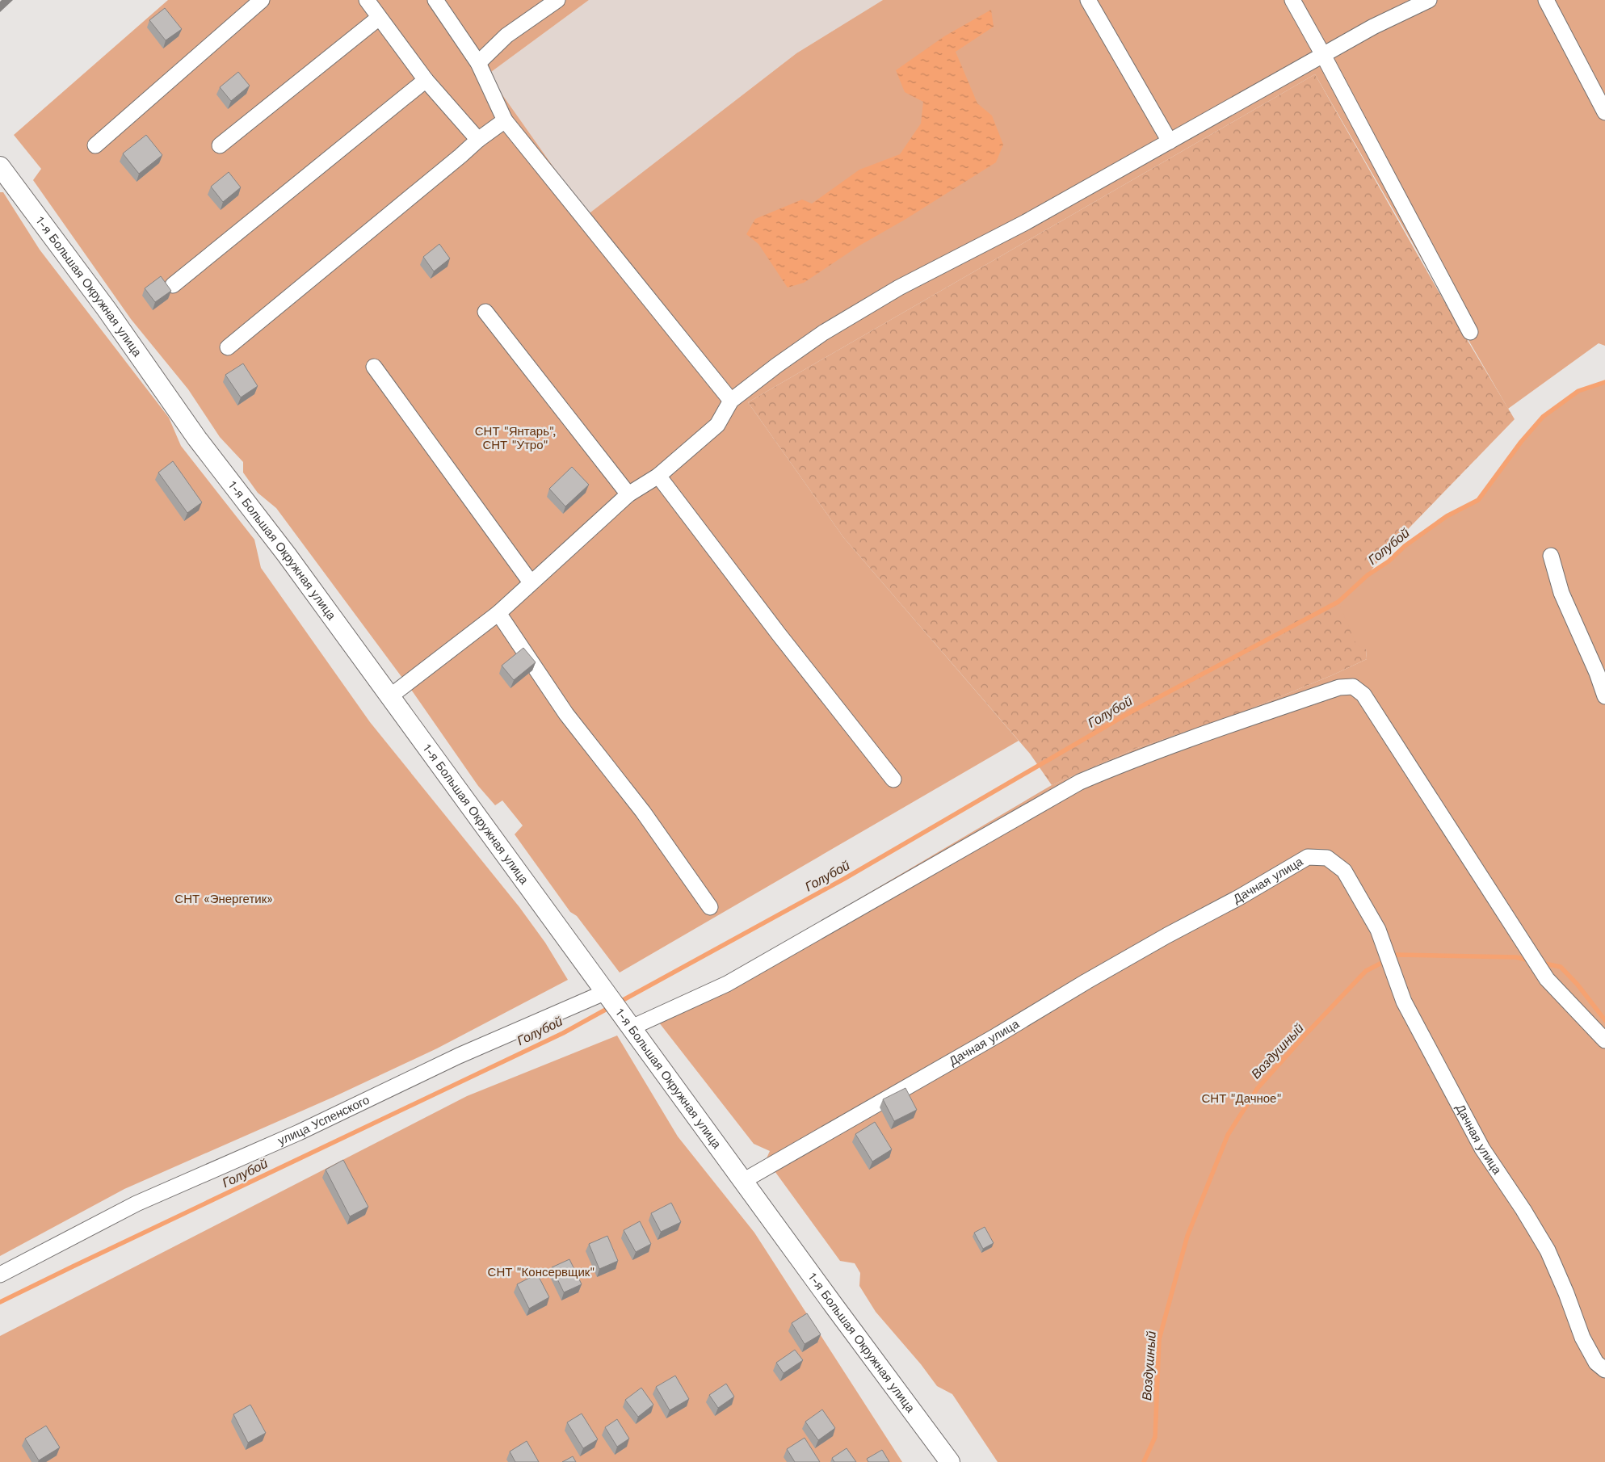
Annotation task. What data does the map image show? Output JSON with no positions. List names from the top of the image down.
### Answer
{
  "streets": {
    "street": ["1-я Большая Окружная улица", "Дачная улица", "улица Успенского"]
  },
  "crossings": [
    ["1-я Большая Окружная улица", "Дачная улица"],
    ["1-я Большая Окружная улица", "улица Успенского"]
  ],
  "water": ["Голубой", "Воздушный"],
  "parks": [
    "СНТ \"Янтарь\", СНТ \"Утро\"",
    "СНТ «Энергетик»",
    "СНТ \"Дачное\"",
    "СНТ \"Консервщик\""
  ]
}
